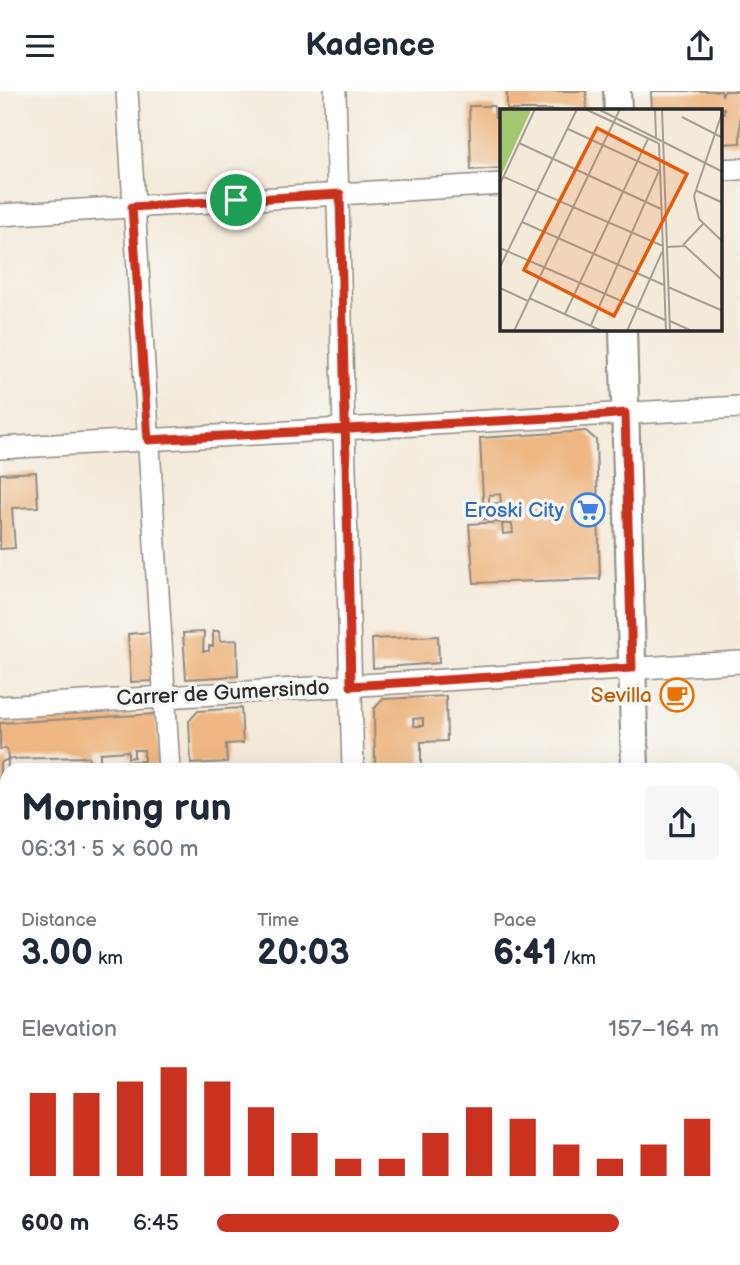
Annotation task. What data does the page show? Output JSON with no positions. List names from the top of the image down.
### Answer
{
  "streets": {
    "street": ["Carrer de Gumersindo"]
  },
  "places": {
    "supermarket": ["Eroski City"],
    "cafe": ["Sevilla"]
  },
  "page": {
    "header": "Kadence",
    "heading": ["Morning run", "06:31 · 5 × 600 m"],
    "stats": [
      ["Distance", "3.00 km"],
      ["Time", "20:03"],
      ["Pace", "6:41 /km"]
    ],
    "chart": ["Elevation", "157–164 m"],
    "list": [
      {
        "name": "600 m",
        "note": "6:45"
      }
    ]
  }
}
